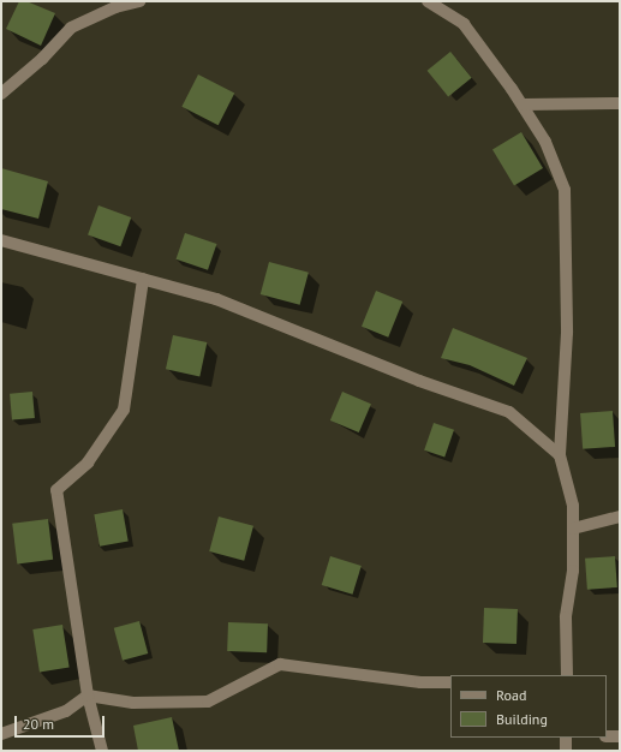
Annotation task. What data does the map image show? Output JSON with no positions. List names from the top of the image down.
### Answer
{
  "legend": ["Road", "Building"],
  "scale_bar": "20 m"
}
